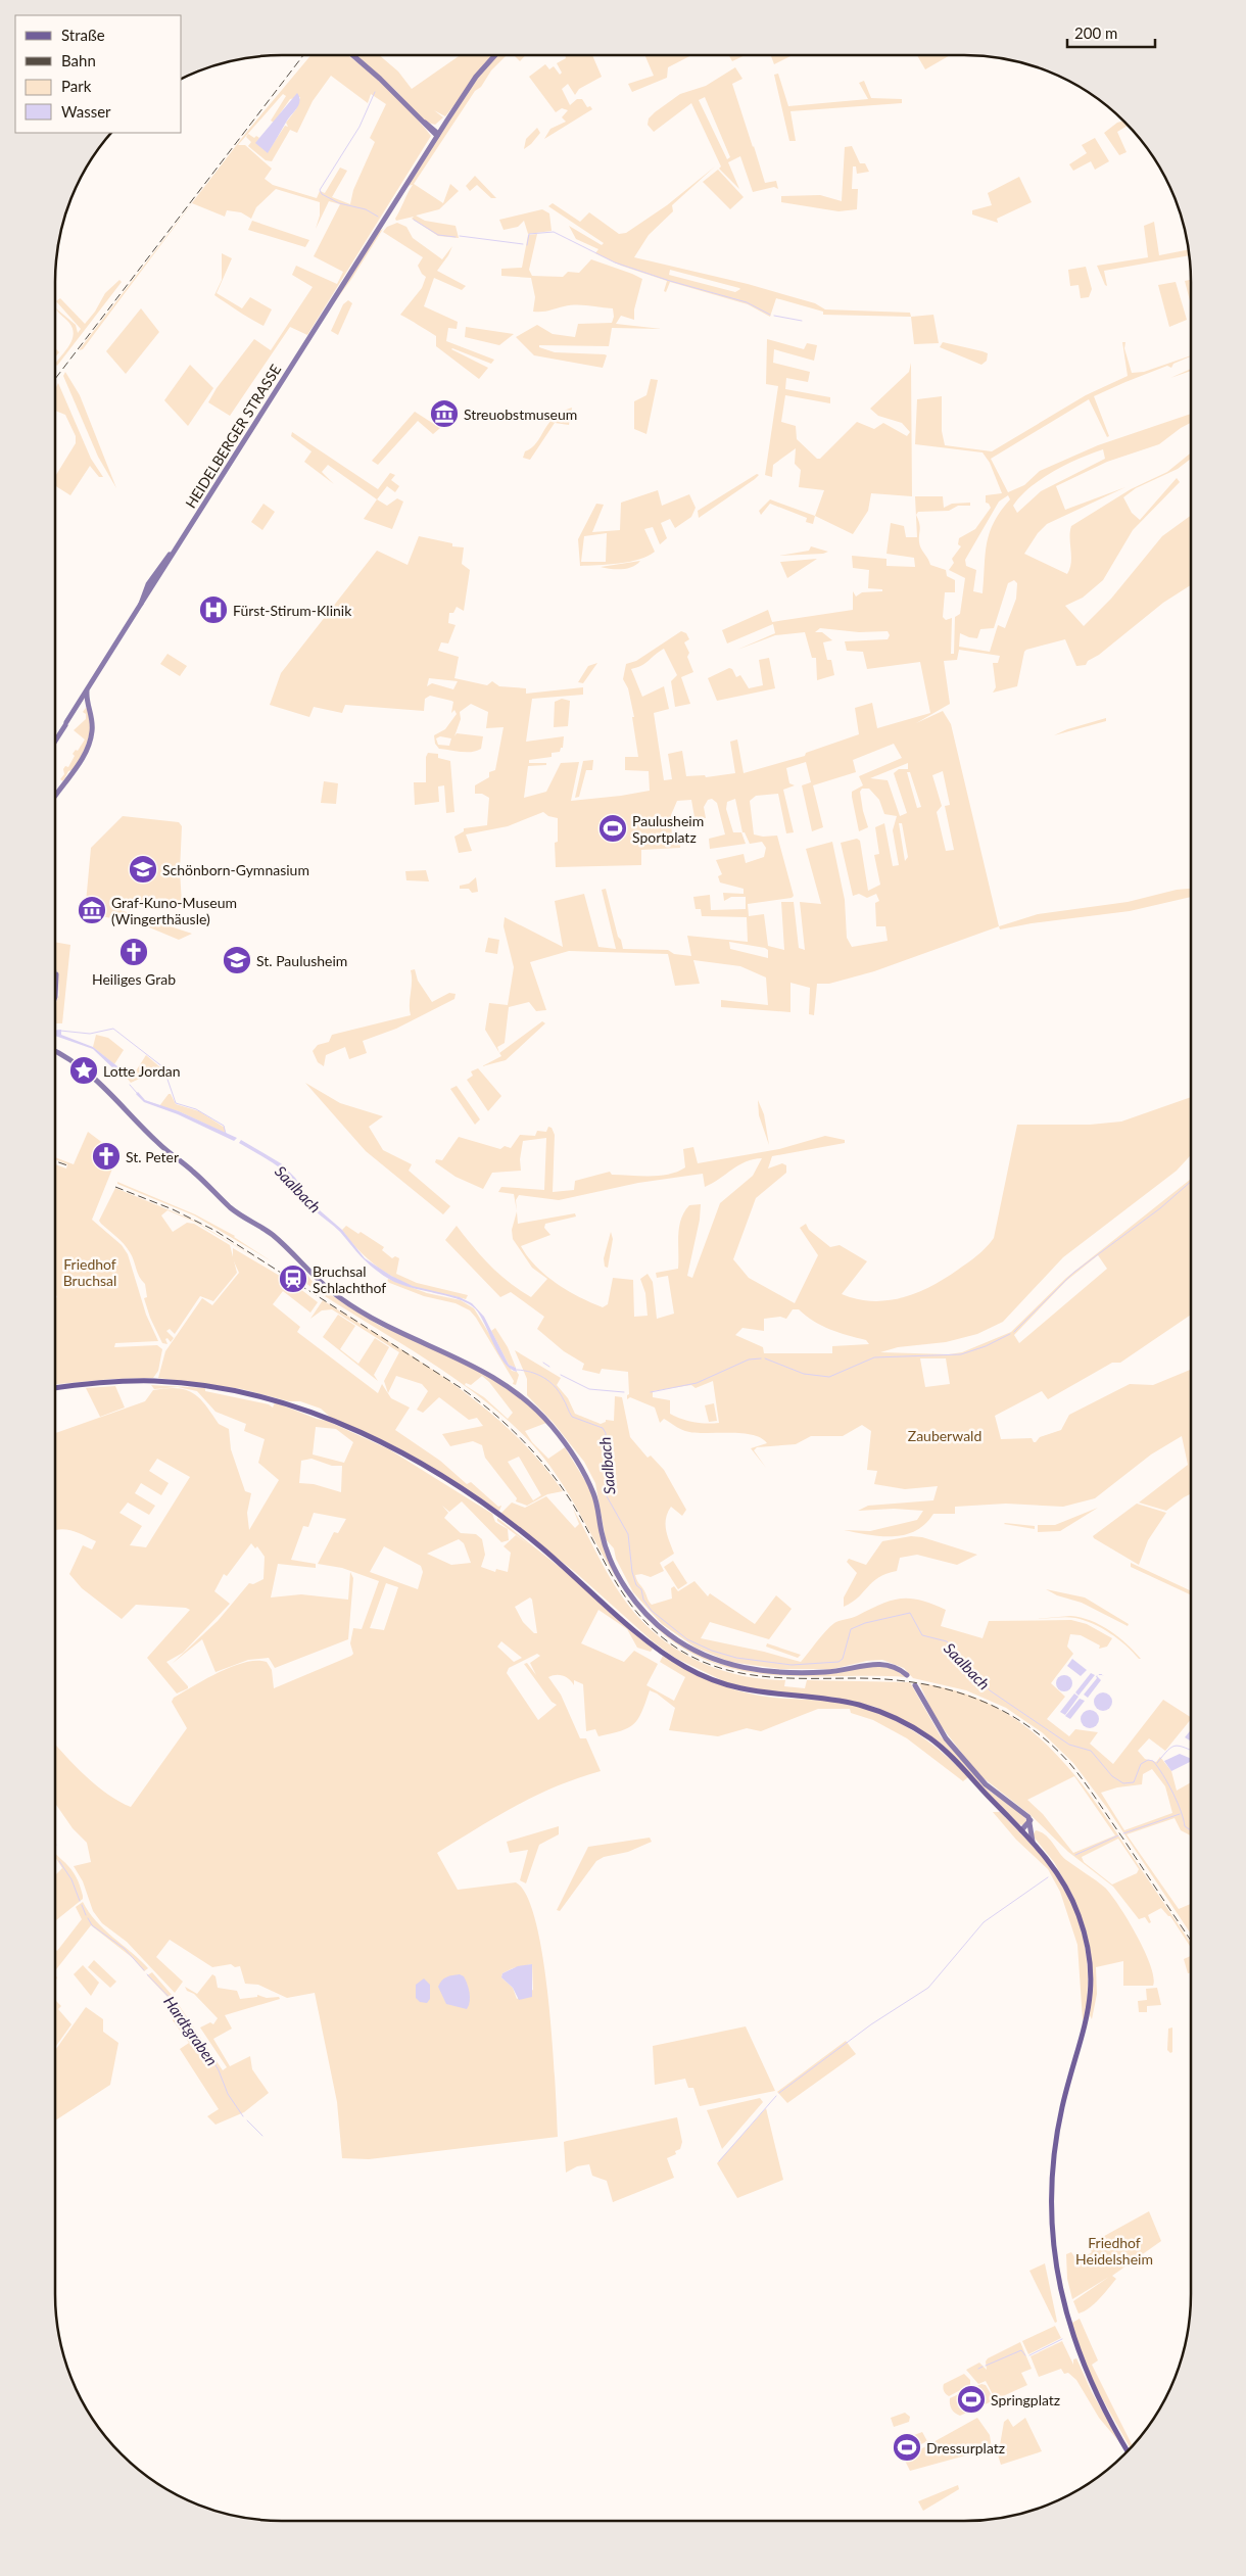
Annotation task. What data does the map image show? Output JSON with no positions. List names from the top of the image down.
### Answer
{
  "streets": {
    "main road": ["HEIDELBERGER STRASSE"]
  },
  "water": ["Saalbach", "Hardtgraben"],
  "parks": ["Friedhof Bruchsal", "Zauberwald", "Friedhof Heidelsheim"],
  "places": {
    "museum": ["Streuobstmuseum", "Graf-Kuno-Museum (Wingerthäusle)"],
    "hospital": ["Fürst-Stirum-Klinik"],
    "sports": ["Paulusheim Sportplatz", "Springplatz", "Dressurplatz"],
    "school or university": ["Schönborn-Gymnasium", "St. Paulusheim"],
    "church": ["Heiliges Grab", "St. Peter"],
    "place": ["Lotte Jordan"],
    "station": ["Bruchsal Schlachthof"]
  },
  "legend": [
    "Straße",
    "Bahn",
    "Park",
    "Wasser"
  ],
  "scale_bar": "200 m"
}
